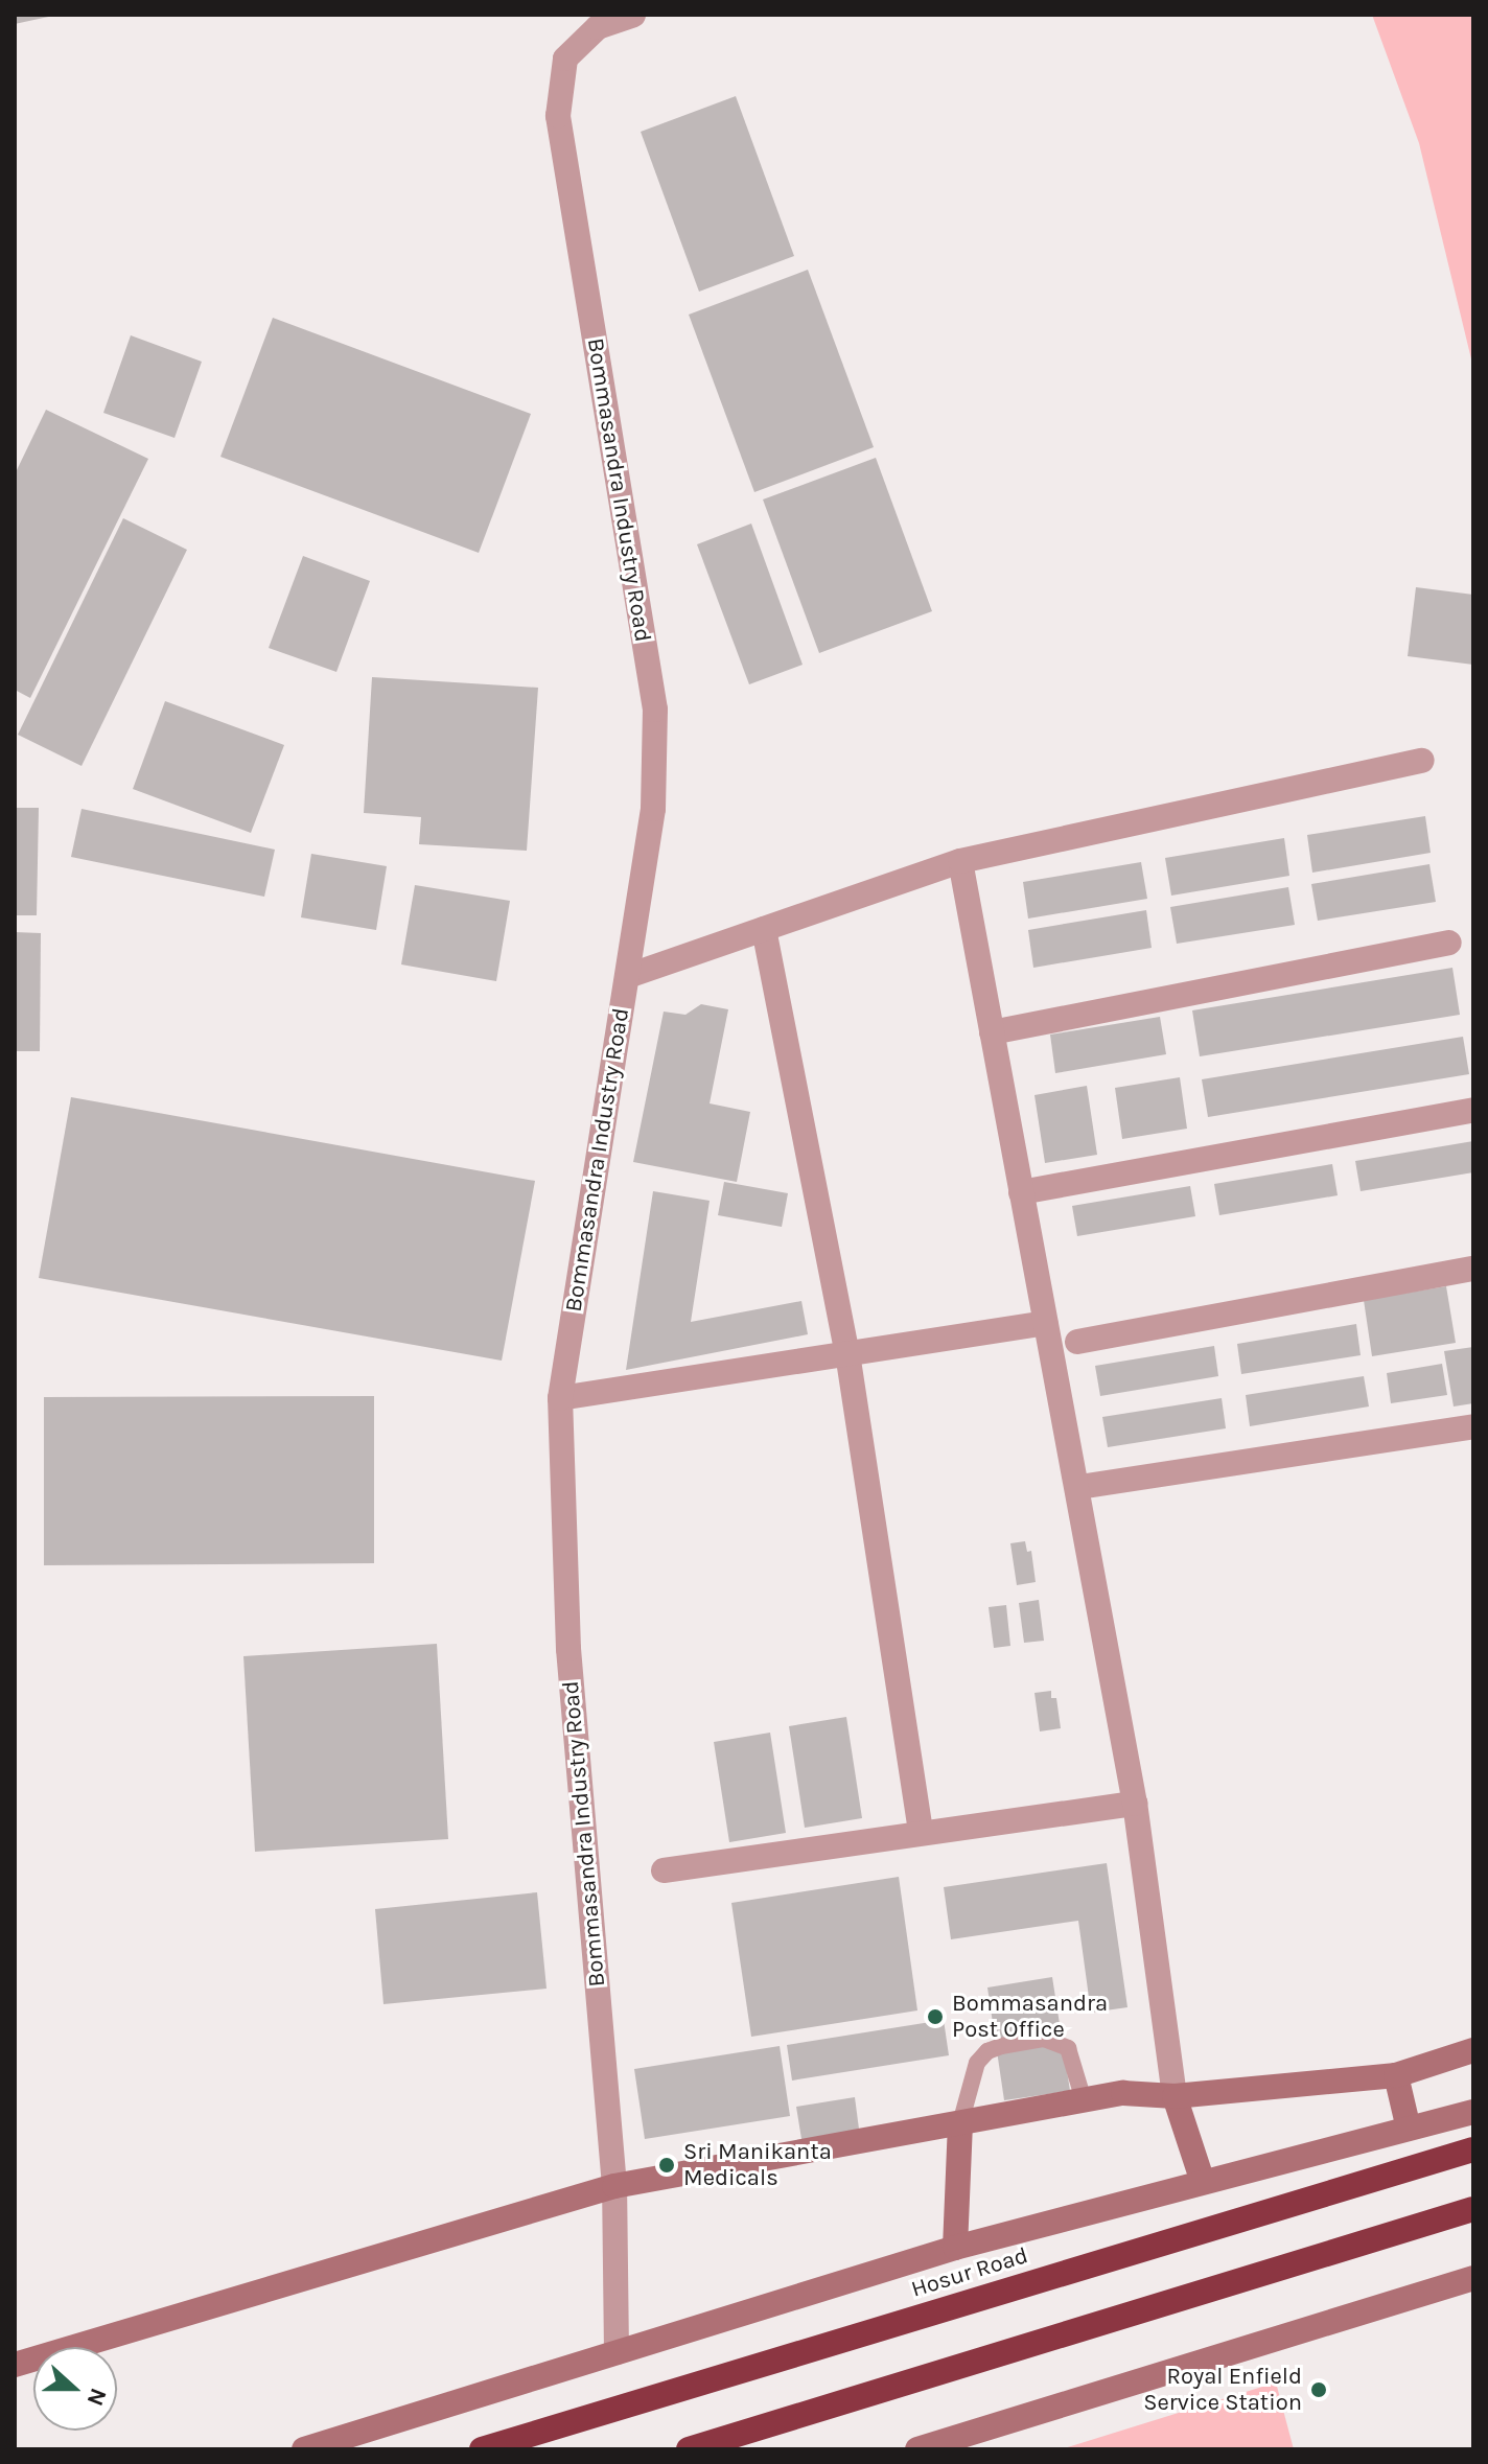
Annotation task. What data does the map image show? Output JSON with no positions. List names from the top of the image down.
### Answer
{
  "streets": {
    "highway": ["Hosur Road"],
    "street": ["Bommasandra Industry Road"]
  },
  "places": ["Bommasandra Post Office", "Sri Manikanta Medicals", "Royal Enfield Service Station"],
  "north": "right"
}
